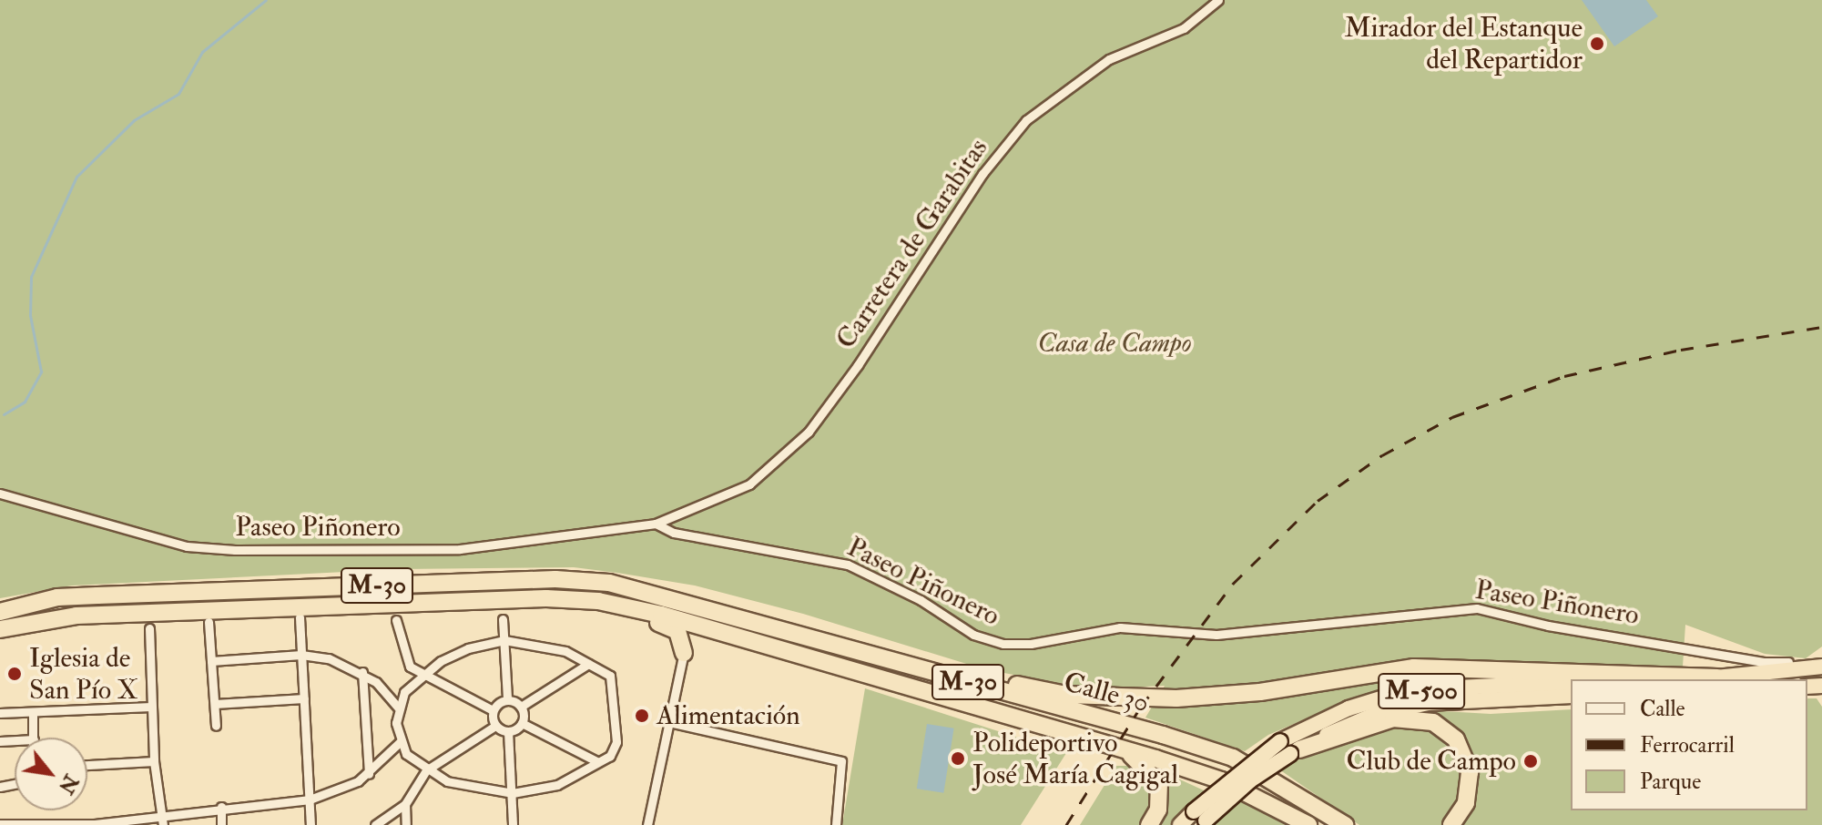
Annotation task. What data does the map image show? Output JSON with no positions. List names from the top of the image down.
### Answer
{
  "streets": {
    "highway": ["M-30", "M-500", "Calle 30"],
    "street": ["Carretera de Garabitas", "Paseo Piñonero"]
  },
  "crossings": [
    ["Carretera de Garabitas", "Paseo Piñonero"],
    ["M-30", "Calle 30"]
  ],
  "parks": ["Casa de Campo"],
  "places": [
    "Mirador del Estanque del Repartidor",
    "Iglesia de San Pío X",
    "Alimentación",
    "Polideportivo José María Cagigal",
    "Club de Campo"
  ],
  "legend": ["Calle", "Ferrocarril", "Parque"],
  "north": "bottom right"
}
